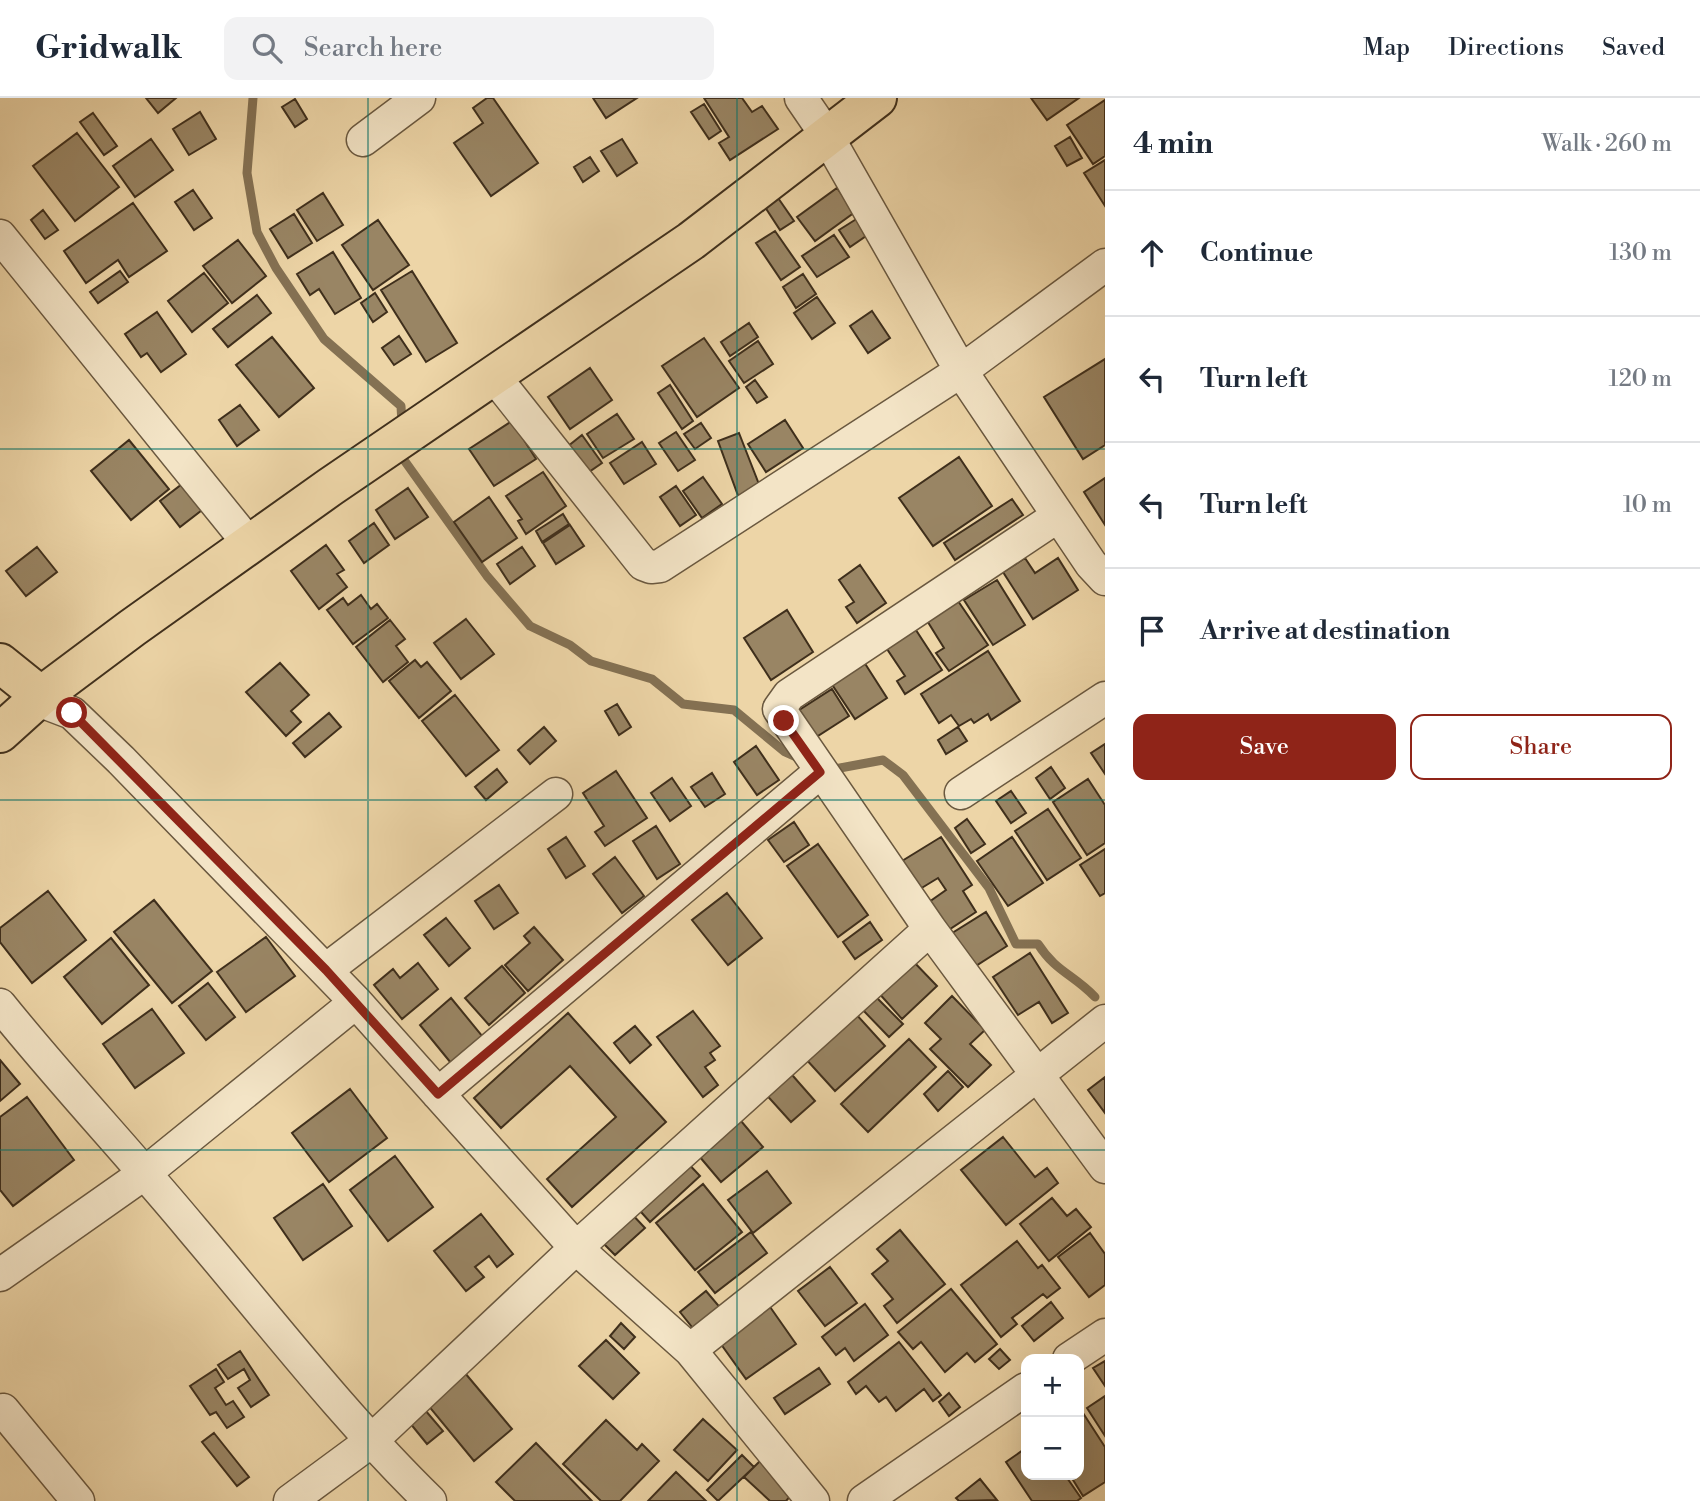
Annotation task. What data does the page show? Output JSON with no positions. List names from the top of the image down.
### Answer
{
  "page": {
    "header": "Gridwalk",
    "search": "Search here",
    "nav": ["Map", "Directions", "Saved"],
    "heading": ["4 min", "Walk · 260 m"],
    "list": [
      ["Continue", "130 m"],
      ["Turn left", "120 m"],
      ["Turn left", "10 m"],
      "Arrive at destination"
    ],
    "buttons": ["Save", "Share"],
    "map_buttons": ["+", "−"]
  }
}
